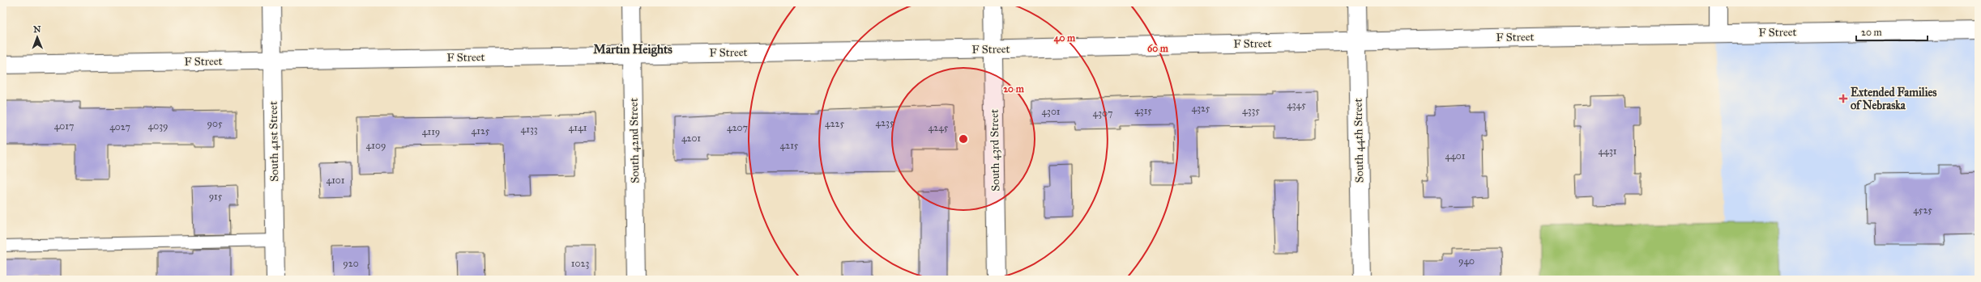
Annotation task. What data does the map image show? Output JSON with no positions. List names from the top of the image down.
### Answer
{
  "streets": {
    "street": [
      "F Street",
      "South 42nd Street",
      "South 44th Street",
      "South 41st Street",
      "South 43rd Street"
    ]
  },
  "crossings": [
    ["F Street", "South 42nd Street"],
    ["F Street", "South 44th Street"],
    ["F Street", "South 41st Street"],
    ["F Street", "South 43rd Street"]
  ],
  "districts": ["Martin Heights"],
  "places": {
    "health": ["Extended Families of Nebraska"]
  },
  "house_numbers": [
    "4345",
    "4325",
    "4315",
    "4335",
    "4301",
    "4307",
    "4235",
    "905",
    "4225",
    "4017",
    "4039",
    "4027",
    "4141",
    "4207",
    "4245",
    "4133",
    "4125",
    "4119",
    "4201",
    "4109",
    "4215",
    "4431",
    "4401",
    "4101",
    "915",
    "4525",
    "940",
    "920",
    "1023"
  ],
  "scale_bar": "20 m",
  "north": "top",
  "rings": ["40 m", "60 m", "20 m"]
}
